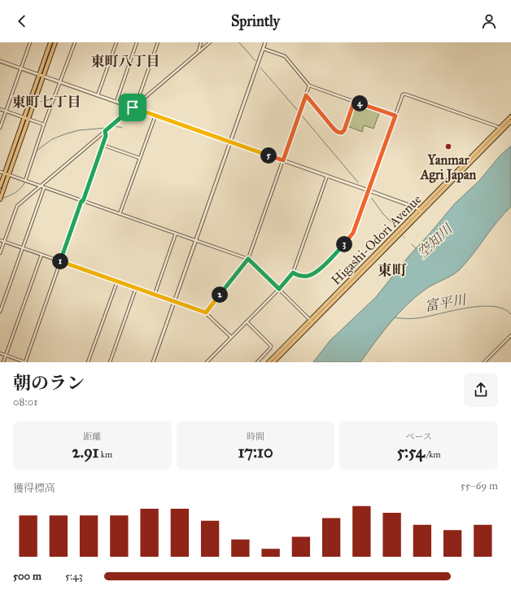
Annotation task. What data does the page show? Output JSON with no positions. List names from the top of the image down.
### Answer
{
  "streets": {
    "highway": ["Higashi-Odori Avenue"]
  },
  "districts": ["東町八丁目", "東町七丁目", "東町"],
  "water": ["空知川", "富平川"],
  "places": ["Yanmar Agri Japan"],
  "page": {
    "header": "Sprintly",
    "pins": [
      "4",
      "5",
      "3",
      "1",
      "2"
    ],
    "heading": ["朝のラン", "08:01"],
    "stats": [
      ["距離", "2.91 km"],
      ["時間", "17:10"],
      ["ペース", "5:54 /km"]
    ],
    "chart": ["獲得標高", "55–69 m"],
    "list": [
      {
        "name": "500 m",
        "note": "5:43"
      }
    ]
  }
}
